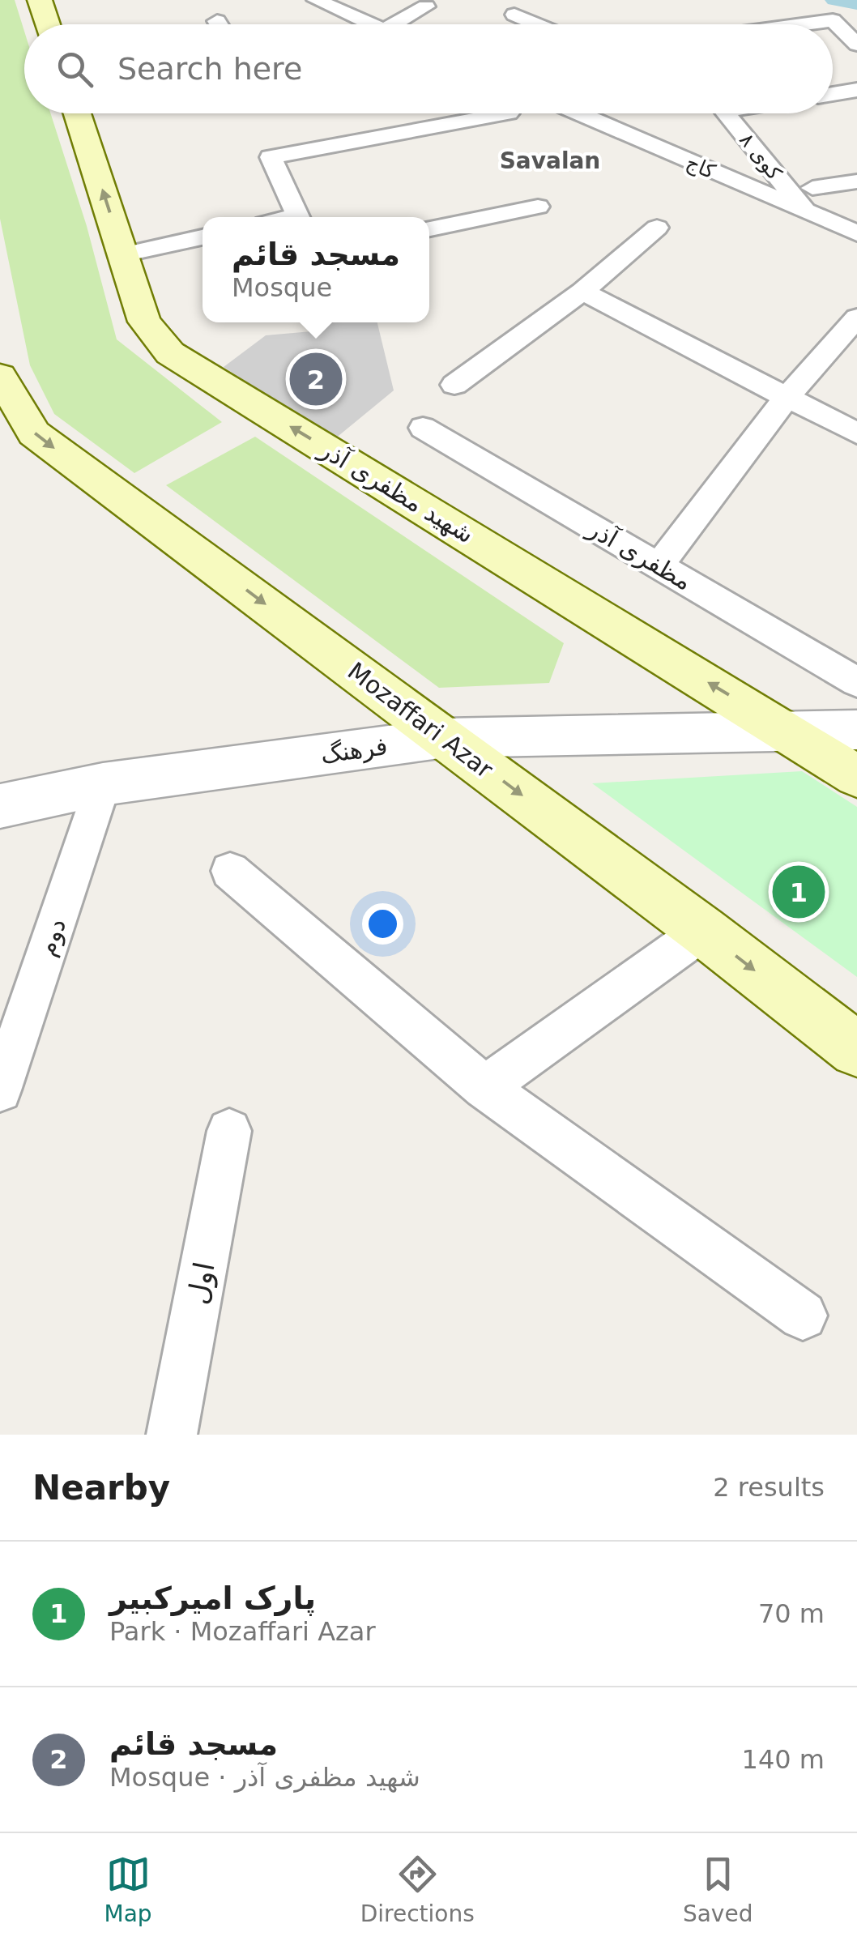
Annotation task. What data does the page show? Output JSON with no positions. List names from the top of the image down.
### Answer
{
  "streets": {
    "main road": ["شهید مظفری آذر", "Mozaffari Azar"],
    "street": [
      "کوی ۸",
      "کاج",
      "مظفری آذر",
      "فرهنگ",
      "دوم",
      "اول"
    ]
  },
  "crossings": [
    ["کوی ۸", "کاج"],
    ["شهید مظفری آذر", "فرهنگ"],
    ["Mozaffari Azar", "فرهنگ"],
    ["فرهنگ", "دوم"]
  ],
  "one_way": ["شهید مظفری آذر", "Mozaffari Azar"],
  "districts": ["Savalan"],
  "page": {
    "search": "Search here",
    "popup": ["مسجد قائم", "Mosque"],
    "pins": ["2", "1"],
    "heading": ["Nearby", "2 results"],
    "list": [
      {
        "mark": "1",
        "name": "پارک امیرکبیر",
        "note": "Park · Mozaffari Azar",
        "value": "70 m"
      },
      {
        "mark": "2",
        "name": "مسجد قائم",
        "note": "Mosque · شهید مظفری آذر",
        "value": "140 m"
      }
    ],
    "nav": ["Map", "Directions", "Saved"]
  }
}
